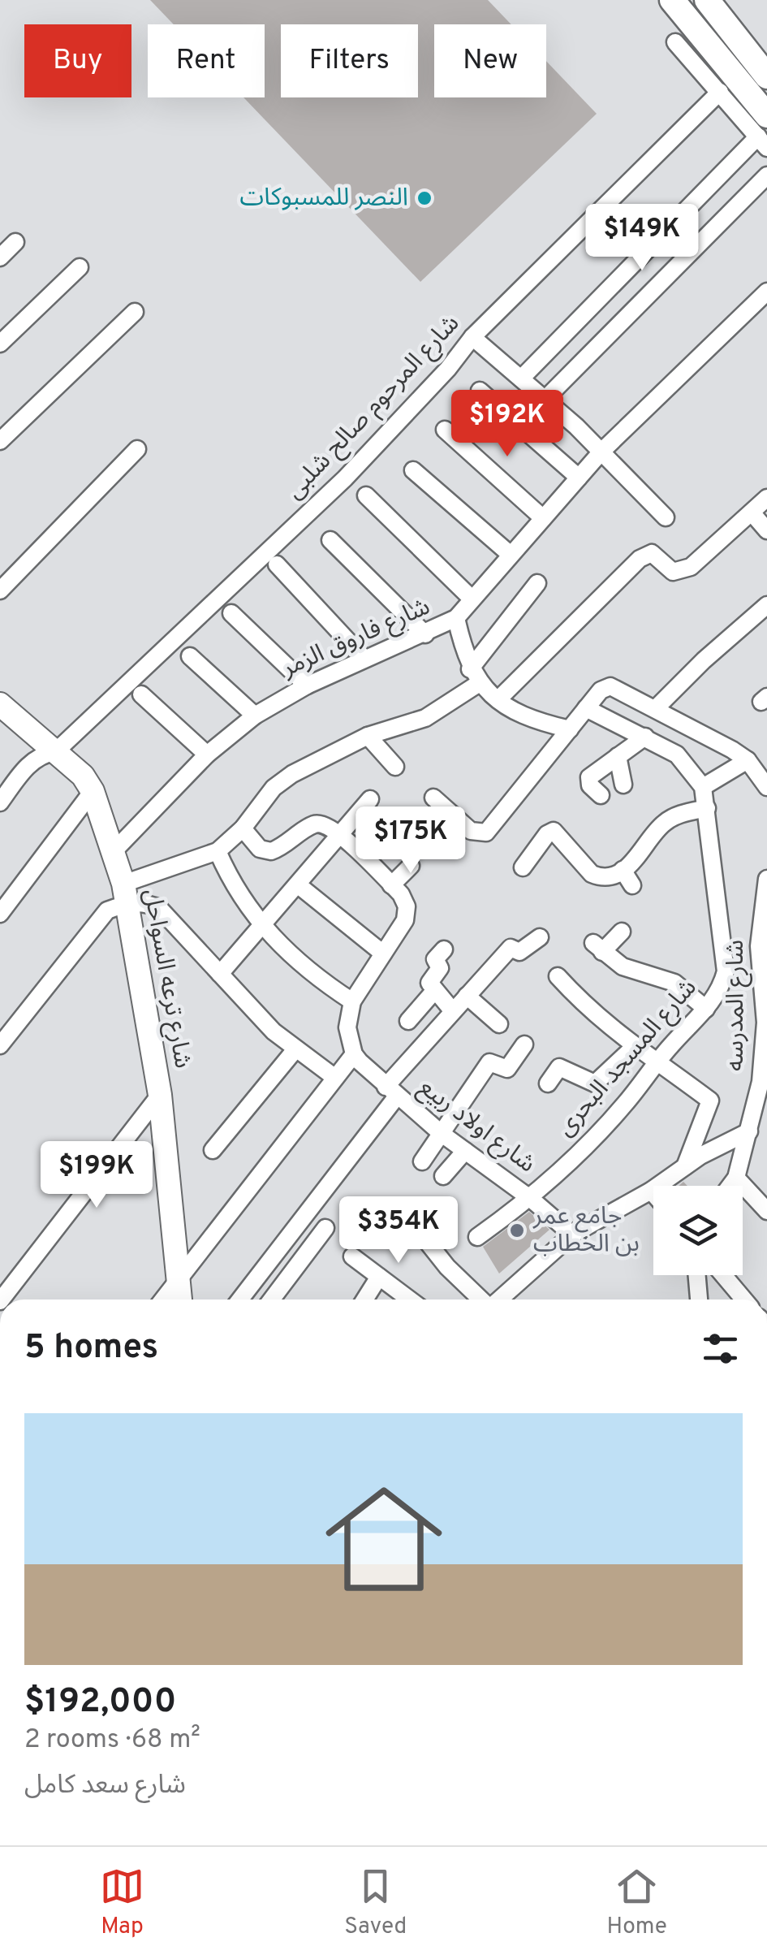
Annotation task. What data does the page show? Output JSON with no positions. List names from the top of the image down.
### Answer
{
  "streets": {
    "main road": ["شارع ترعه السواحل"],
    "street": [
      "شارع المرحوم صالح شلبى",
      "شارع فاروق الزمر",
      "شارع المدرسه",
      "شارع المسجد البحرى",
      "شارع اولاد ربيع"
    ]
  },
  "crossings": [
    ["شارع المرحوم صالح شلبى", "شارع ترعه السواحل"],
    ["شارع فاروق الزمر", "شارع ترعه السواحل"],
    ["شارع المسجد البحرى", "شارع اولاد ربيع"]
  ],
  "places": ["النصر للمسبوكات", "جامع عمر بن الخطاب"],
  "page": {
    "chip": [
      "Buy",
      "Rent",
      "Filters",
      "New"
    ],
    "price": [
      "$149K",
      "$192K",
      "$175K",
      "$199K",
      "$354K"
    ],
    "heading": "5 homes",
    "list": [
      {
        "name": "$192,000",
        "note": "2 rooms · 68 m² · شارع سعد كامل"
      }
    ],
    "tabs": ["Map", "Saved", "Home"]
  }
}
